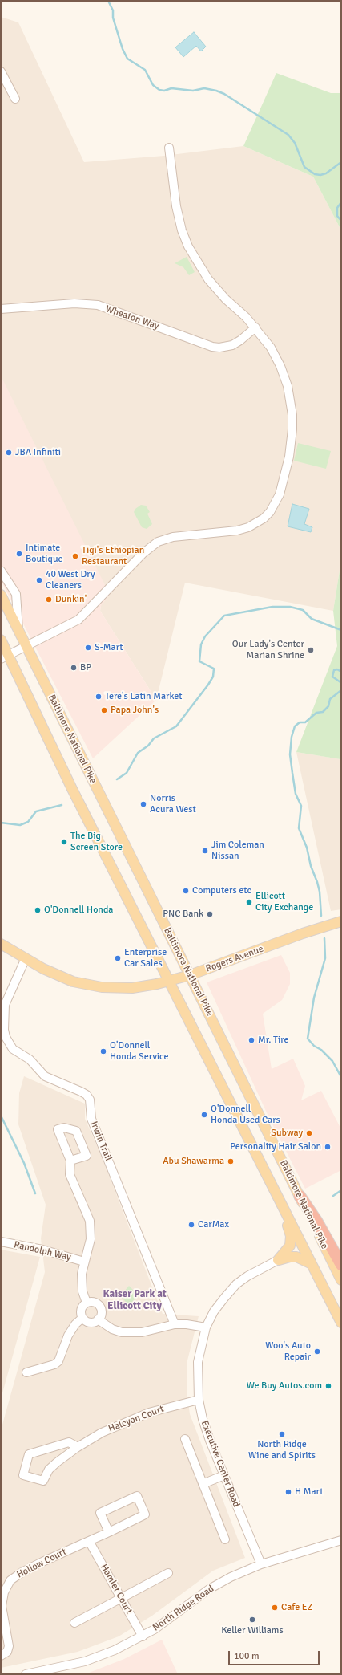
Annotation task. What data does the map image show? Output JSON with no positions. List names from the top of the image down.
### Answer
{
  "streets": {
    "main road": ["Baltimore National Pike", "Rogers Avenue"],
    "street": [
      "Wheaton Way",
      "Irwin Trail",
      "Randolph Way",
      "Halcyon Court",
      "Executive Center Road",
      "Hollow Court",
      "Hamlet Court",
      "North Ridge Road"
    ]
  },
  "crossings": [
    ["Baltimore National Pike", "Rogers Avenue"],
    ["Rogers Avenue", "Irwin Trail"],
    ["Halcyon Court", "Executive Center Road"],
    ["Executive Center Road", "North Ridge Road"],
    ["Hollow Court", "Hamlet Court"],
    ["Hamlet Court", "North Ridge Road"]
  ],
  "districts": ["Kaiser Park at Ellicott City"],
  "places": [
    "JBA Infiniti",
    "Intimate Boutique",
    "Tigi's Ethiopian Restaurant",
    "40 West Dry Cleaners",
    "Dunkin'",
    "S-Mart",
    "Our Lady's Center Marian Shrine",
    "BP",
    "Tere's Latin Market",
    "Papa John's",
    "Norris Acura West",
    "The Big Screen Store",
    "Jim Coleman Nissan",
    "Computers etc",
    "Ellicott City Exchange",
    "O'Donnell Honda",
    "PNC Bank",
    "Enterprise Car Sales",
    "Mr. Tire",
    "O'Donnell Honda Service",
    "O'Donnell Honda Used Cars",
    "Subway",
    "Personality Hair Salon",
    "Abu Shawarma",
    "CarMax",
    "Woo's Auto Repair",
    "We Buy Autos.com",
    "North Ridge Wine and Spirits",
    "H Mart",
    "Cafe EZ",
    "Keller Williams"
  ],
  "scale_bar": "100 m"
}
